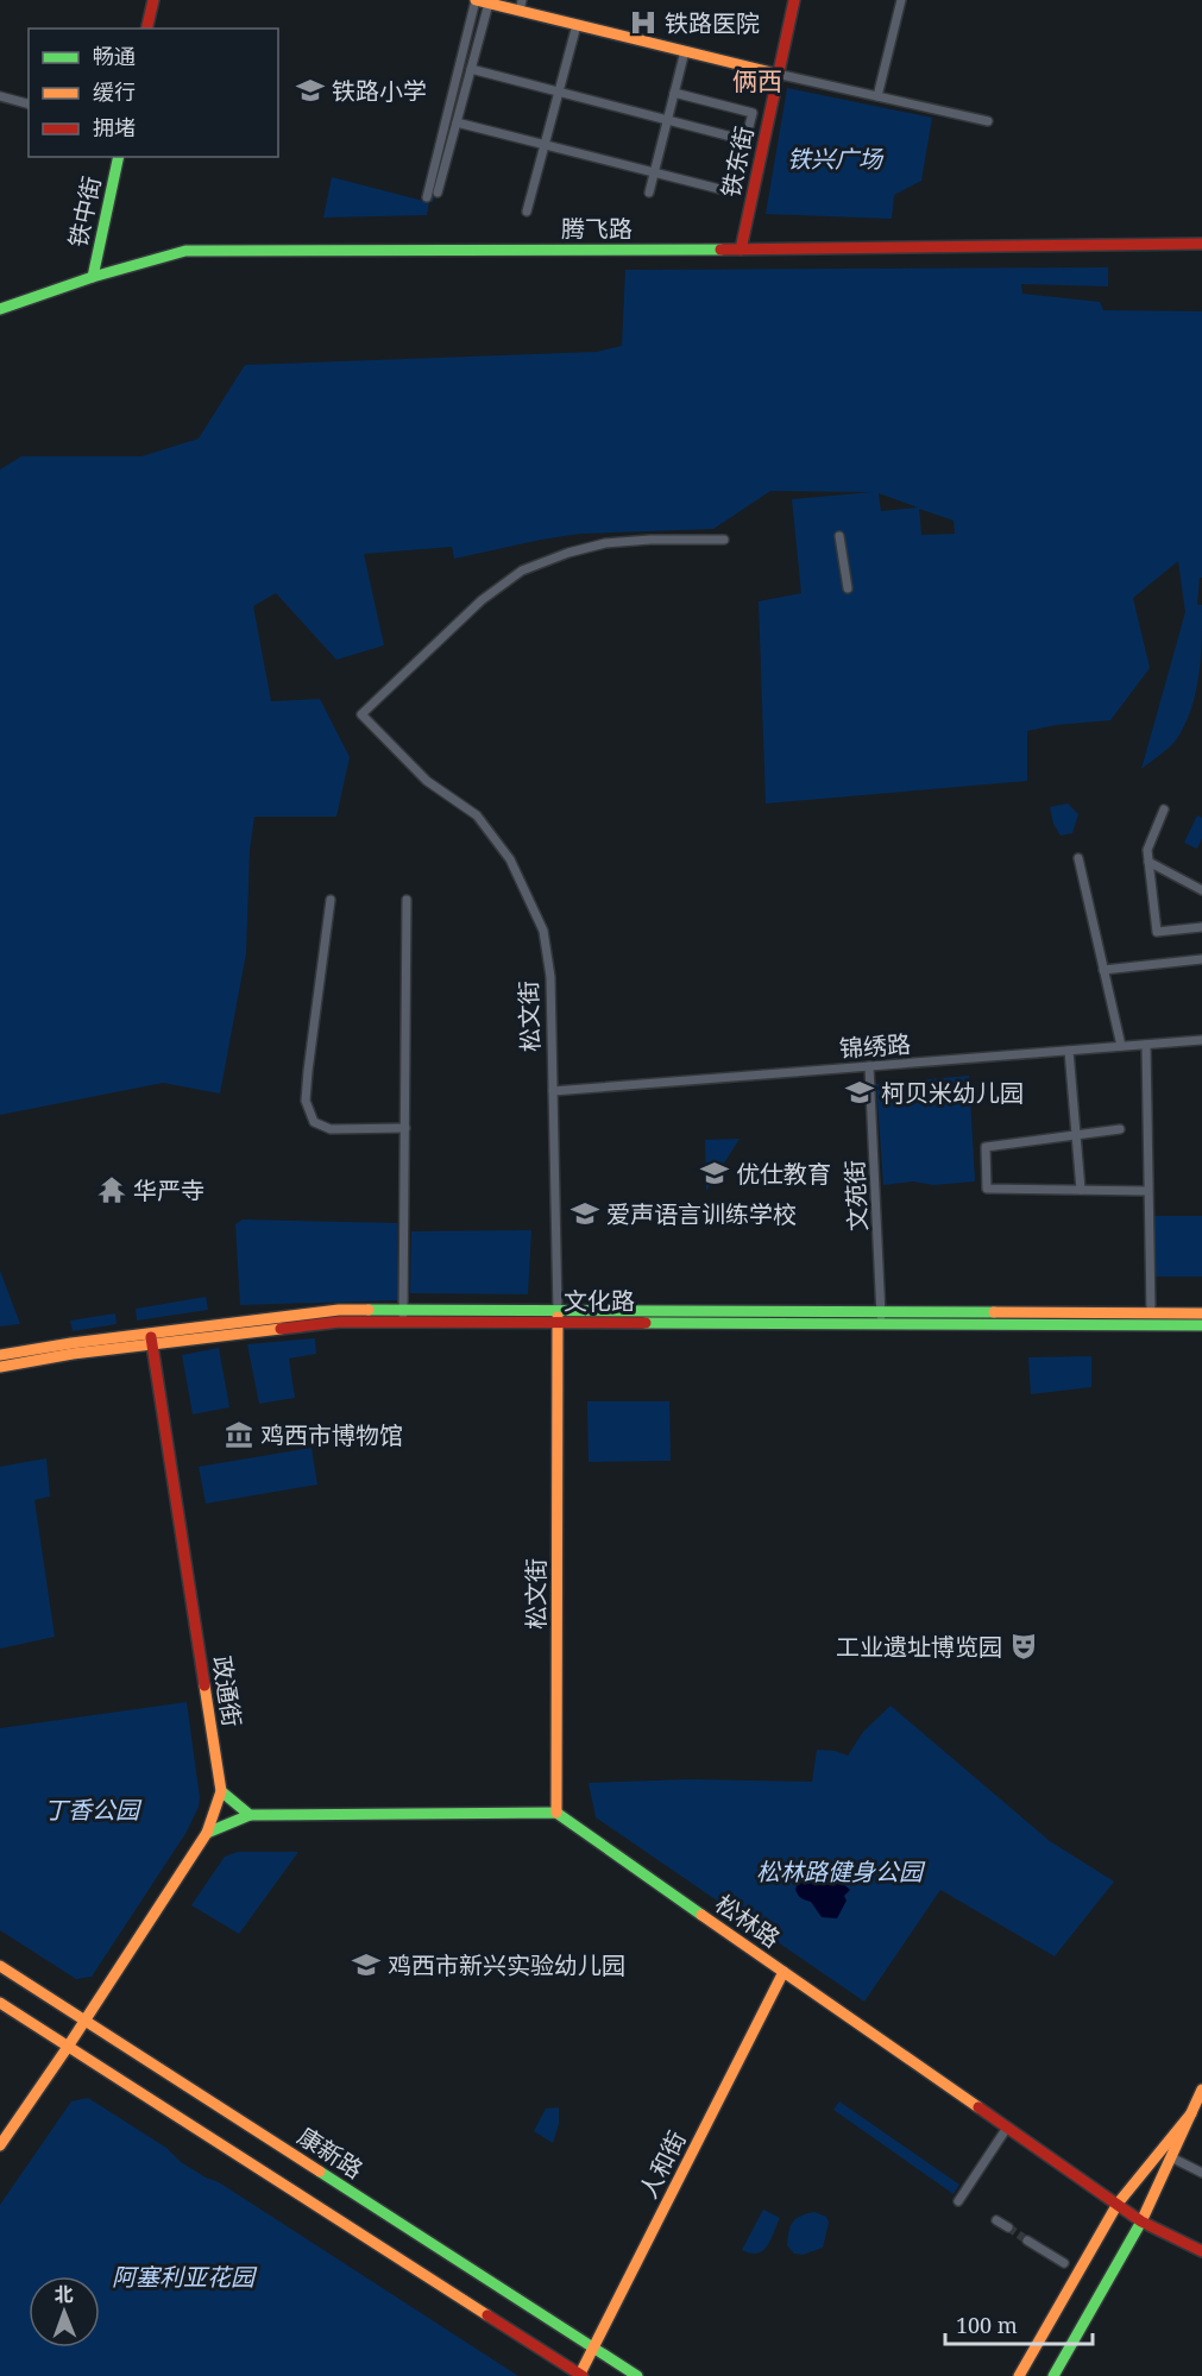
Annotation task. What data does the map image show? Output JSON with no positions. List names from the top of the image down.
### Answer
{
  "streets": {
    "street": [
      "铁东街",
      "铁中街",
      "腾飞路",
      "松文街",
      "锦绣路",
      "文苑街",
      "文化路",
      "政通街",
      "松林路",
      "康新路",
      "人和街"
    ]
  },
  "crossings": [
    ["铁东街", "腾飞路"],
    ["铁中街", "腾飞路"],
    ["松文街", "锦绣路"],
    ["松文街", "文化路"],
    ["松文街", "松林路"],
    ["锦绣路", "文苑街"],
    ["文苑街", "文化路"],
    ["文化路", "政通街"],
    ["政通街", "康新路"],
    ["松林路", "人和街"],
    ["康新路", "人和街"]
  ],
  "districts": ["俩西"],
  "parks": [
    "铁兴广场",
    "丁香公园",
    "松林路健身公园",
    "阿塞利亚花园"
  ],
  "places": {
    "hospital": ["铁路医院"],
    "school or university": [
      "铁路小学",
      "柯贝米幼儿园",
      "优仕教育",
      "爱声语言训练学校",
      "鸡西市新兴实验幼儿园"
    ],
    "temple": ["华严寺"],
    "museum": ["鸡西市博物馆"],
    "theatre": ["工业遗址博览园"]
  },
  "legend": ["畅通", "缓行", "拥堵"],
  "scale_bar": "100 m",
  "north": "top"
}
